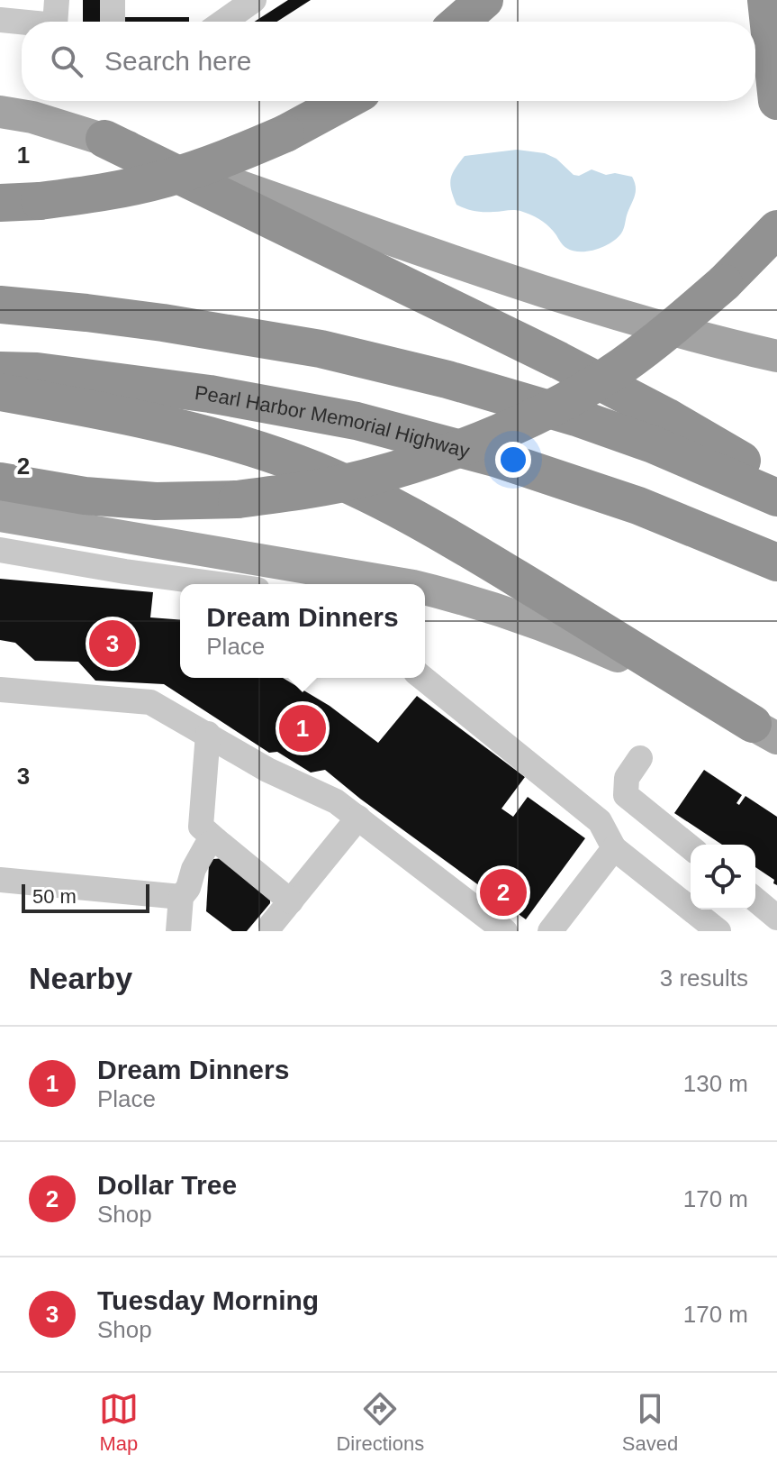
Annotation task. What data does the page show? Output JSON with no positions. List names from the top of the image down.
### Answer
{
  "streets": {
    "highway": ["Pearl Harbor Memorial Highway"]
  },
  "scale_bar": "50 m",
  "page": {
    "search": "Search here",
    "popup": ["Dream Dinners", "Place"],
    "pins": ["3", "1", "2"],
    "scale": "50 m",
    "heading": ["Nearby", "3 results"],
    "list": [
      {
        "mark": "1",
        "name": "Dream Dinners",
        "note": "Place",
        "value": "130 m"
      },
      {
        "mark": "2",
        "name": "Dollar Tree",
        "note": "Shop",
        "value": "170 m"
      },
      {
        "mark": "3",
        "name": "Tuesday Morning",
        "note": "Shop",
        "value": "170 m"
      }
    ],
    "nav": ["Map", "Directions", "Saved"]
  },
  "grid": {
    "rows": ["1", "2", "3"]
  }
}
